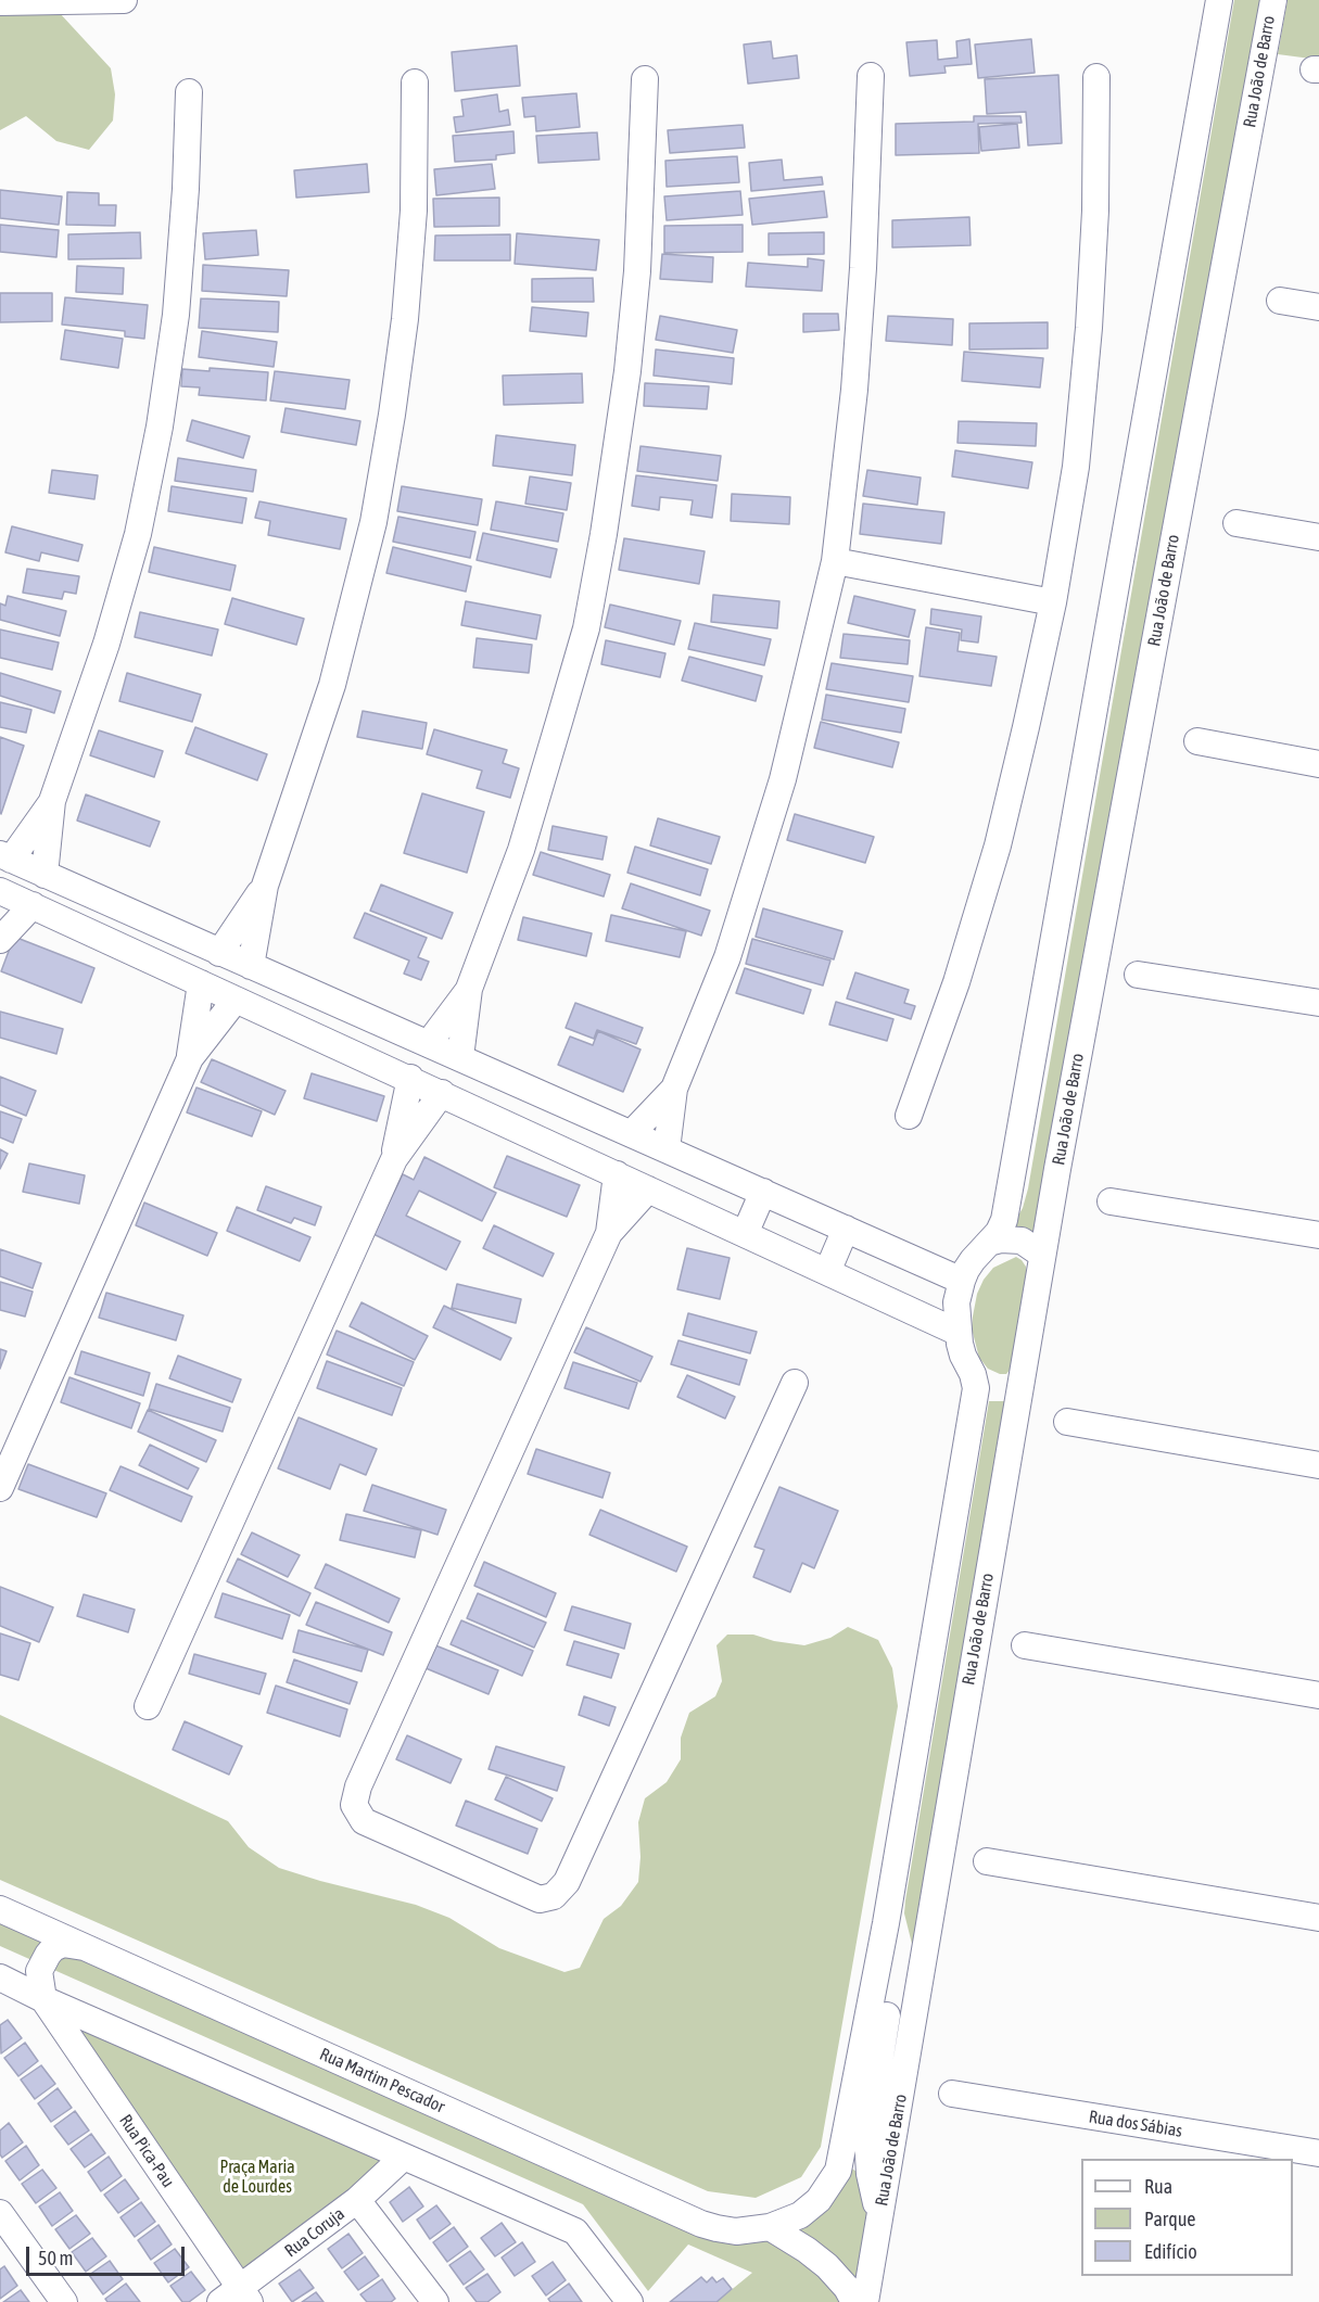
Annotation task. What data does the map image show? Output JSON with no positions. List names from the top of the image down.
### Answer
{
  "streets": {
    "street": [
      "Rua João de Barro",
      "Rua Martim Pescador",
      "Rua dos Sábias",
      "Rua Pica-Pau",
      "Rua Coruja"
    ]
  },
  "crossings": [
    ["Rua João de Barro", "Rua Martim Pescador"],
    ["Rua Pica-Pau", "Rua Coruja"]
  ],
  "parks": ["Praça Maria de Lourdes"],
  "legend": ["Rua", "Parque", "Edifício"],
  "scale_bar": "50 m"
}
